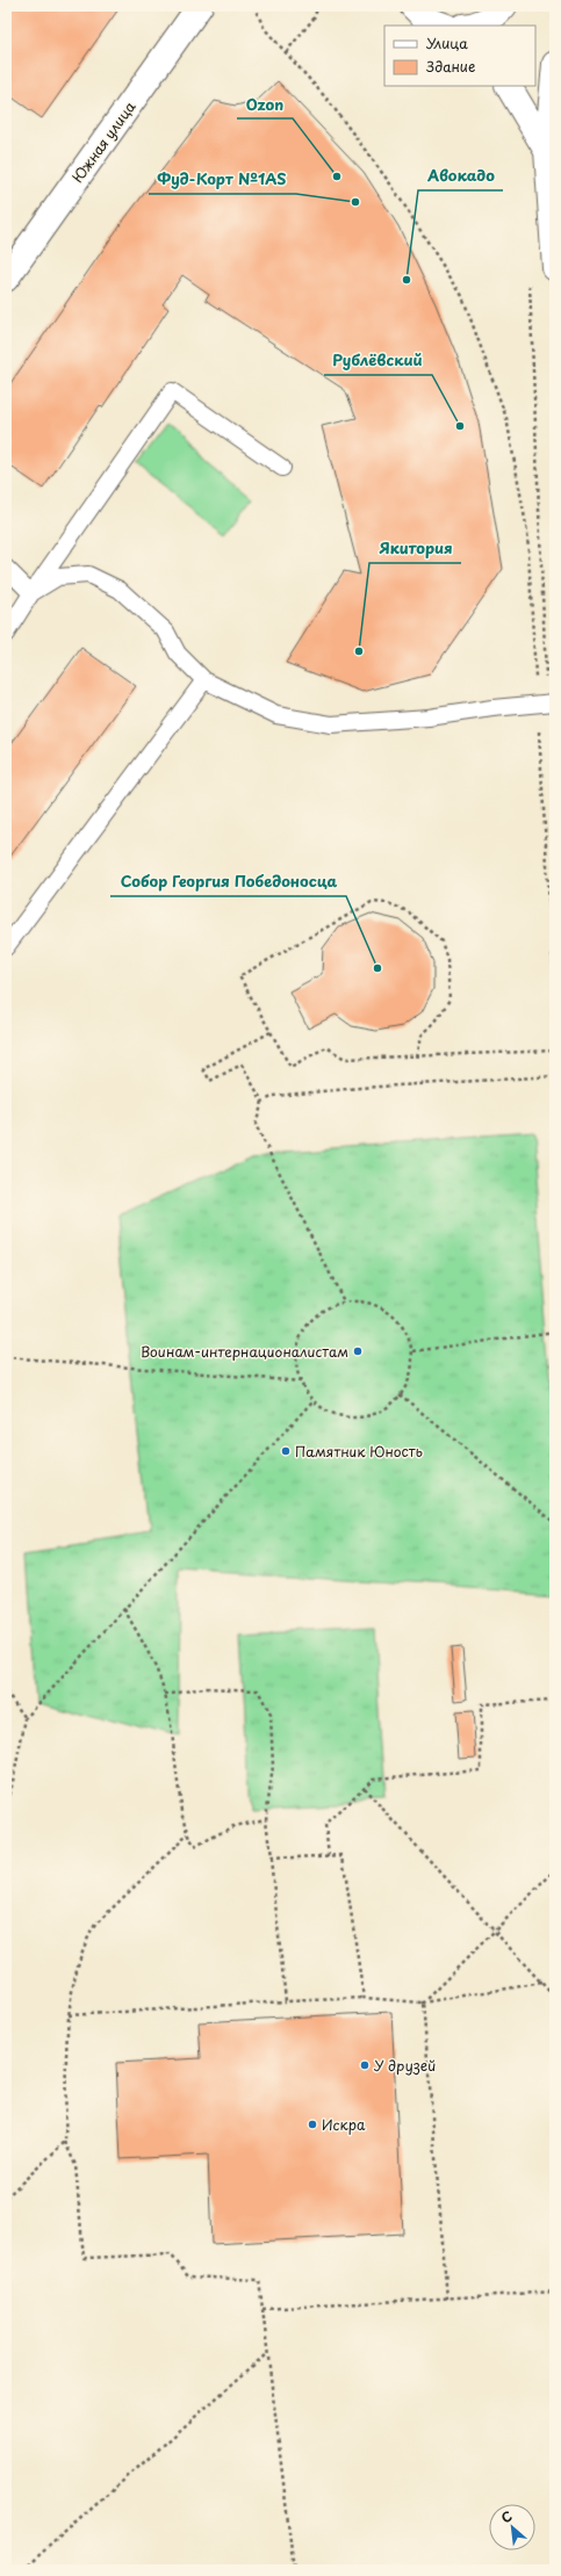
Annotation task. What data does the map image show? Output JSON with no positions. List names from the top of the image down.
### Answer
{
  "streets": {
    "street": ["Южная улица"]
  },
  "places": [
    "Ozon",
    "Фуд-Корт №1AS",
    "Авокадо",
    "Рублёвский",
    "Якитория",
    "Собор Георгия Победоносца",
    "Воинам-интернационалистам",
    "Памятник Юность",
    "У друзей",
    "Искра"
  ],
  "legend": ["Улица", "Здание"],
  "north": "top left"
}
